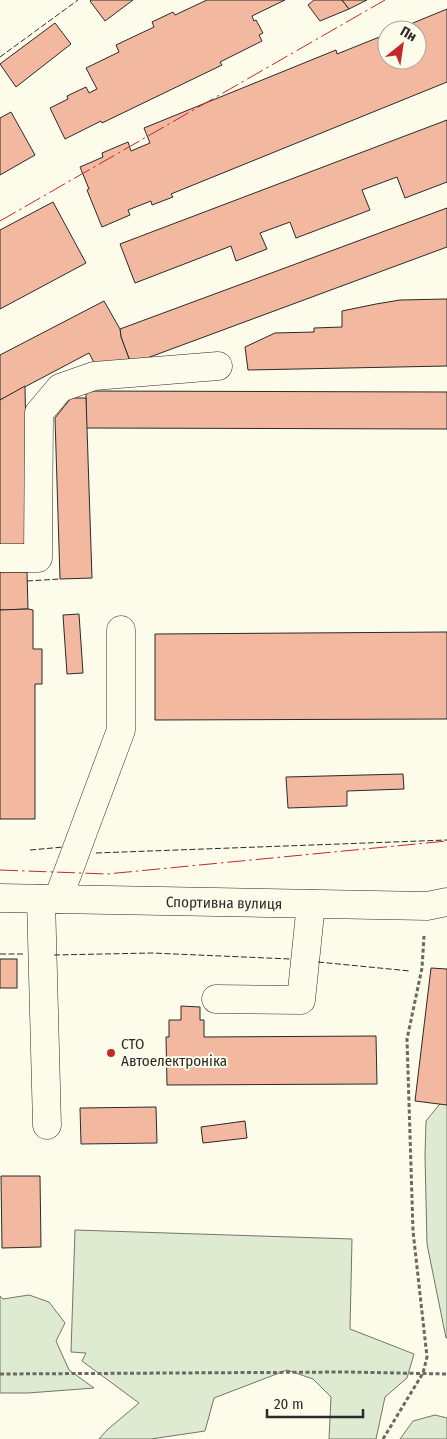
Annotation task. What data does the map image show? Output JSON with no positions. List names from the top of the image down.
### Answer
{
  "streets": {
    "street": ["Спортивна вулиця"]
  },
  "places": ["СТО Автоелектроніка"],
  "scale_bar": "20 m",
  "north": "top right"
}
